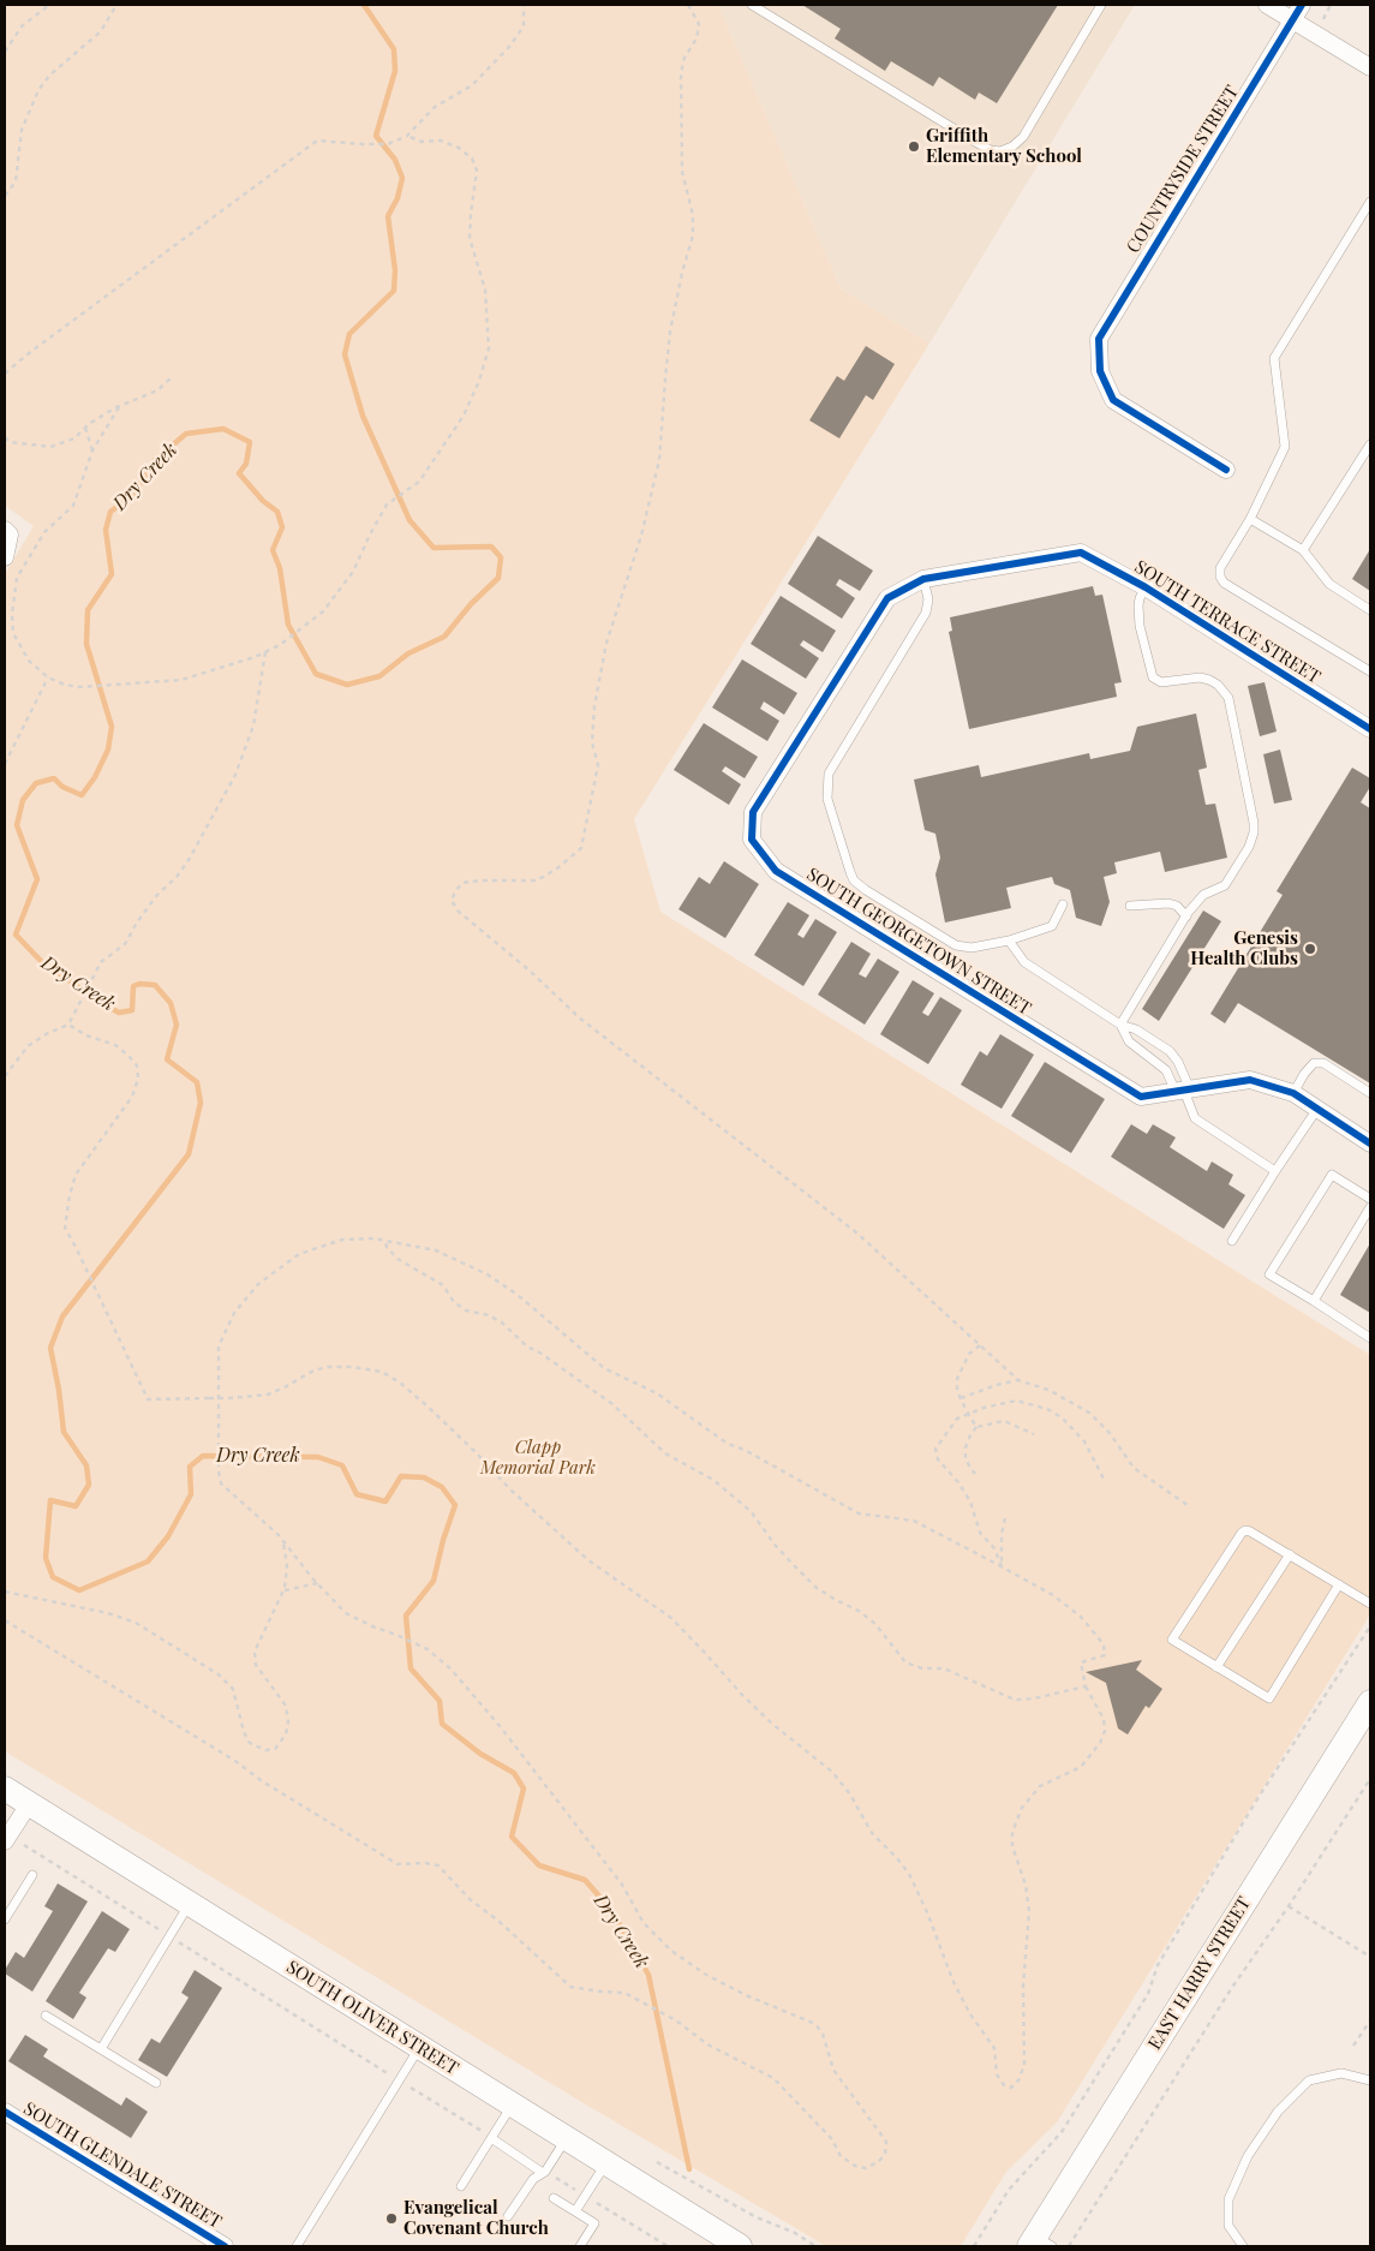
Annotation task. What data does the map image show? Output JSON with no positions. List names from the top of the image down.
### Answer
{
  "streets": {
    "main road": ["EAST HARRY STREET", "SOUTH OLIVER STREET"],
    "street": [
      "COUNTRYSIDE STREET",
      "SOUTH TERRACE STREET",
      "SOUTH GEORGETOWN STREET",
      "SOUTH GLENDALE STREET"
    ]
  },
  "crossings": [
    ["SOUTH TERRACE STREET", "SOUTH GEORGETOWN STREET"]
  ],
  "water": ["Dry Creek"],
  "parks": ["Clapp Memorial Park"],
  "places": ["Griffith Elementary School", "Genesis Health Clubs", "Evangelical Covenant Church"]
}
